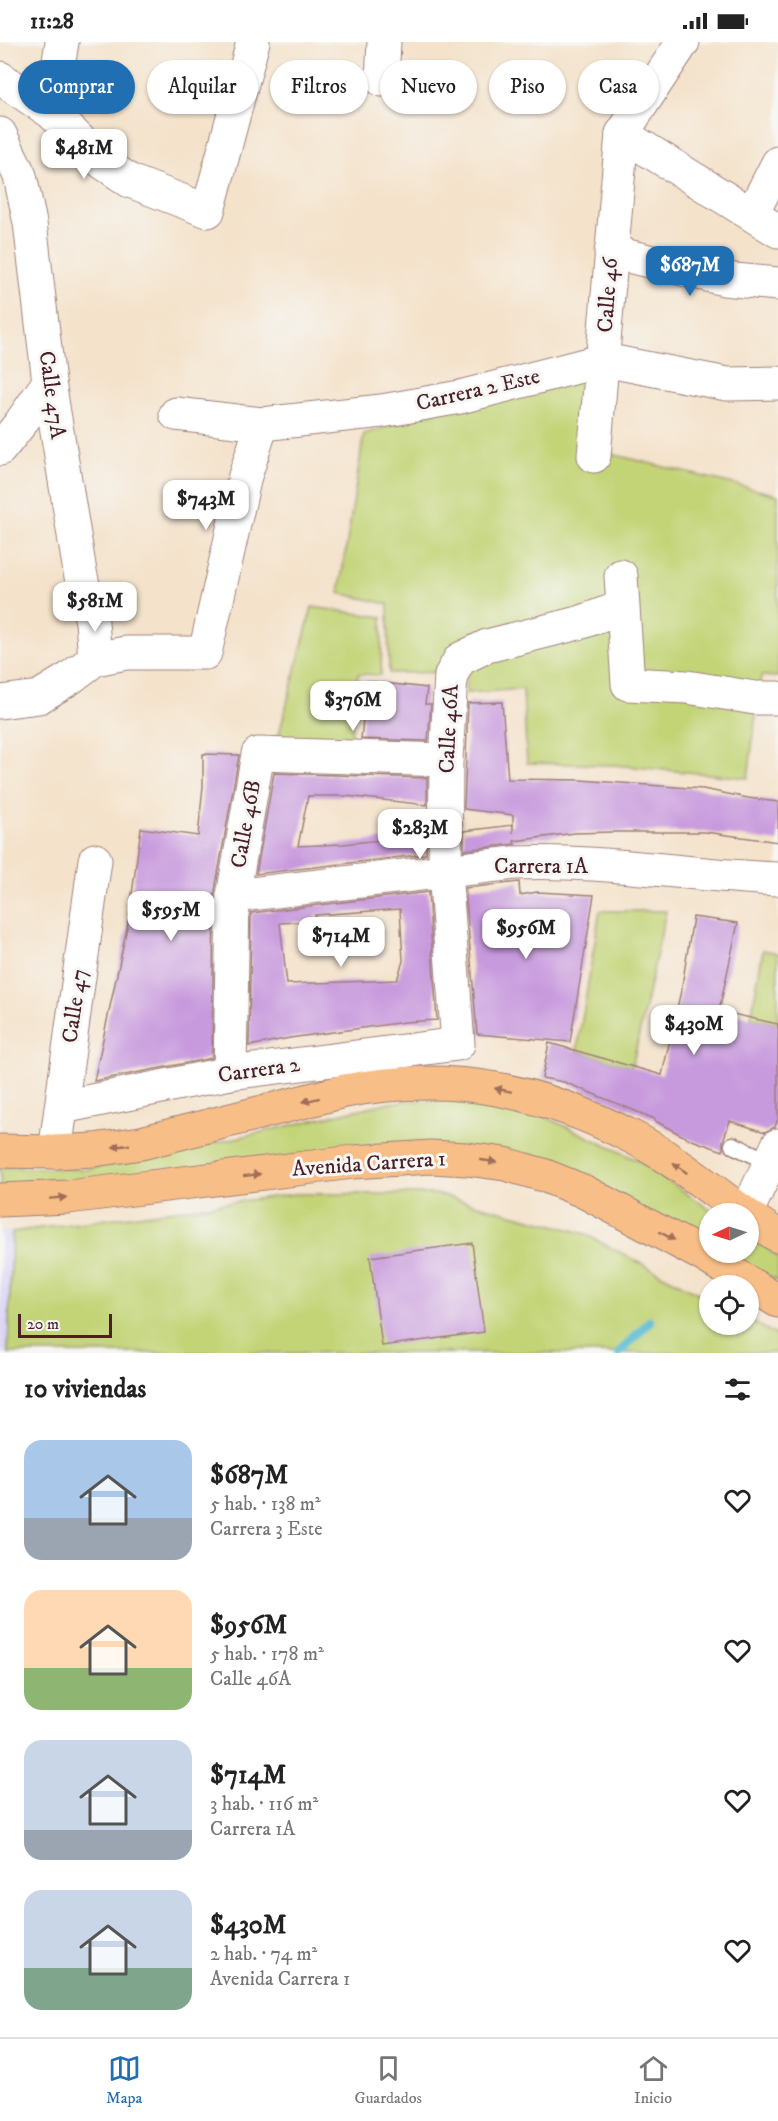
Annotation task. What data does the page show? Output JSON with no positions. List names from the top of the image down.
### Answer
{
  "streets": {
    "main road": ["Avenida Carrera 1"],
    "street": [
      "Calle 46",
      "Carrera 2 Este",
      "Calle 47A",
      "Calle 46A",
      "Calle 46B",
      "Carrera 1A",
      "Calle 47",
      "Carrera 2"
    ]
  },
  "crossings": [
    ["Calle 46", "Carrera 2 Este"],
    ["Calle 46A", "Calle 46B"],
    ["Calle 46A", "Carrera 1A"],
    ["Calle 46A", "Carrera 2"],
    ["Calle 46B", "Carrera 1A"],
    ["Calle 46B", "Carrera 2"],
    ["Calle 47", "Carrera 2"]
  ],
  "scale_bar": "20 m",
  "north": "left",
  "page": {
    "status": "11:28",
    "chip": [
      "Comprar",
      "Alquilar",
      "Filtros",
      "Nuevo",
      "Piso",
      "Casa"
    ],
    "price": [
      "$481M",
      "$687M",
      "$743M",
      "$581M",
      "$376M",
      "$283M",
      "$595M",
      "$956M",
      "$714M",
      "$430M"
    ],
    "scale": "20 m",
    "heading": "10 viviendas",
    "list": [
      {
        "name": "$687M",
        "note": "5 hab. · 138 m² · Carrera 3 Este"
      },
      {
        "name": "$956M",
        "note": "5 hab. · 178 m² · Calle 46A"
      },
      {
        "name": "$714M",
        "note": "3 hab. · 116 m² · Carrera 1A"
      },
      {
        "name": "$430M",
        "note": "2 hab. · 74 m² · Avenida Carrera 1"
      }
    ],
    "tabs": ["Mapa", "Guardados", "Inicio"]
  }
}
